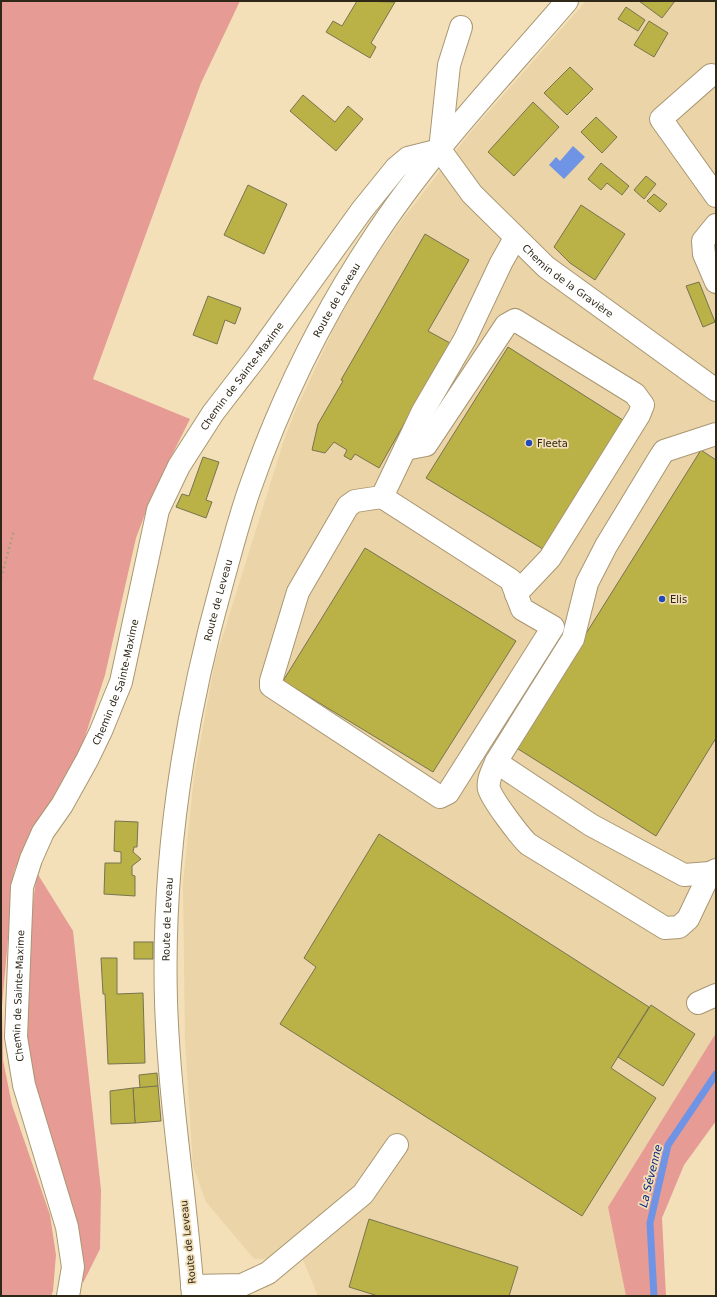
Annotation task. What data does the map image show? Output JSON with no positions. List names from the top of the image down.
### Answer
{
  "streets": {
    "street": ["Chemin de la Gravière", "Route de Leveau", "Chemin de Sainte-Maxime"]
  },
  "crossings": [
    ["Chemin de la Gravière", "Route de Leveau"],
    ["Chemin de la Gravière", "Chemin de Sainte-Maxime"],
    ["Route de Leveau", "Chemin de Sainte-Maxime"]
  ],
  "water": ["La Sévenne"],
  "places": ["Fleeta", "Elis"]
}
